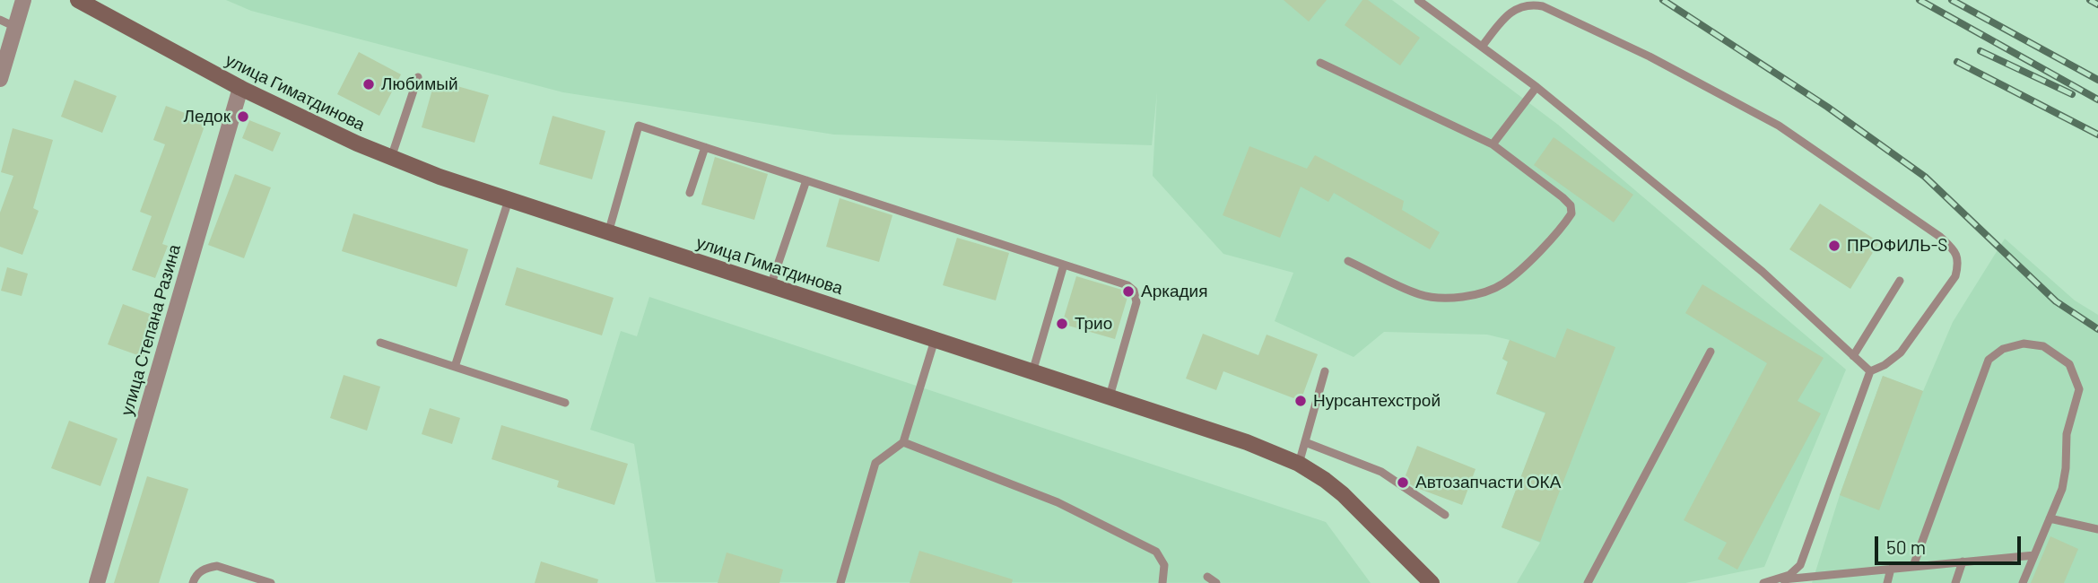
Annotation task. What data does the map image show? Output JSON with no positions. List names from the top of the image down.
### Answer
{
  "streets": {
    "main road": ["улица Гиматдинова"],
    "street": ["улица Степана Разина"]
  },
  "crossings": [
    ["улица Гиматдинова", "улица Степана Разина"]
  ],
  "places": [
    "Любимый",
    "Ледок",
    "ПРОФИЛЬ-S",
    "Аркадия",
    "Трио",
    "Нурсантехстрой",
    "Автозапчасти ОКА"
  ],
  "scale_bar": "50 m"
}
